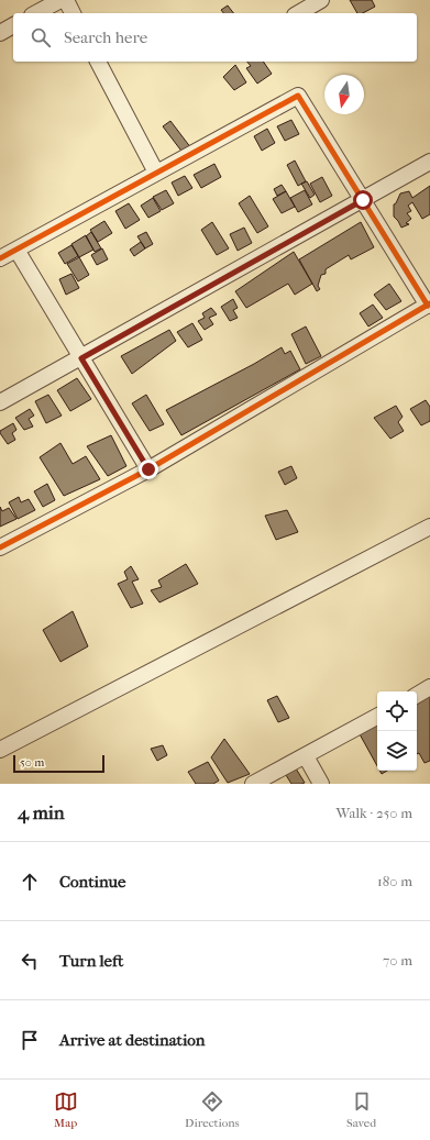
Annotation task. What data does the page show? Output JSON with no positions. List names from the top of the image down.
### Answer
{
  "scale_bar": "50 m",
  "north": "bottom",
  "page": {
    "search": "Search here",
    "scale": "50 m",
    "heading": ["4 min", "Walk · 250 m"],
    "list": [
      ["Continue", "180 m"],
      ["Turn left", "70 m"],
      "Arrive at destination"
    ],
    "nav": ["Map", "Directions", "Saved"]
  }
}
